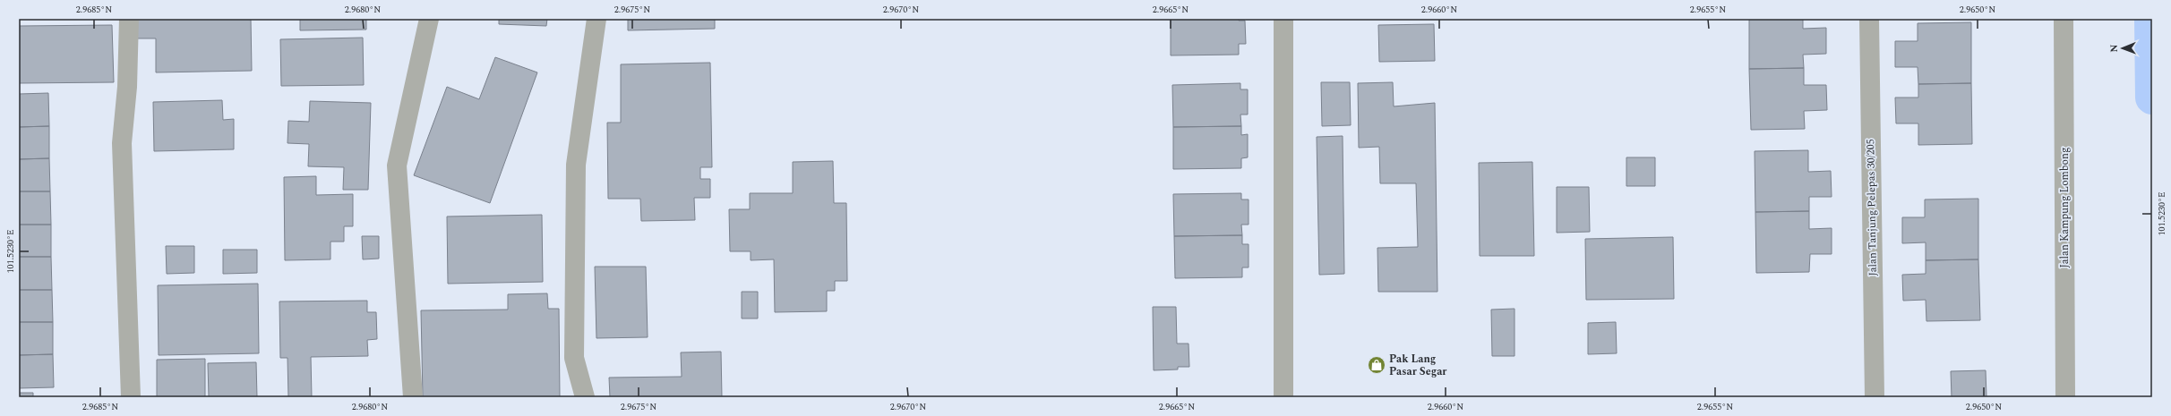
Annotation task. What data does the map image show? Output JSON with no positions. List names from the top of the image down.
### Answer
{
  "streets": {
    "street": ["Jalan Tanjung Pelepas 30/205", "Jalan Kampung Lombong"]
  },
  "places": {
    "shop": ["Pak Lang Pasar Segar"]
  },
  "north": "left",
  "coordinates": [
    "2.9685°N",
    "2.9680°N",
    "2.9675°N",
    "2.9670°N",
    "2.9665°N",
    "2.9660°N",
    "2.9655°N",
    "2.9650°N",
    "101.5230°E"
  ]
}
